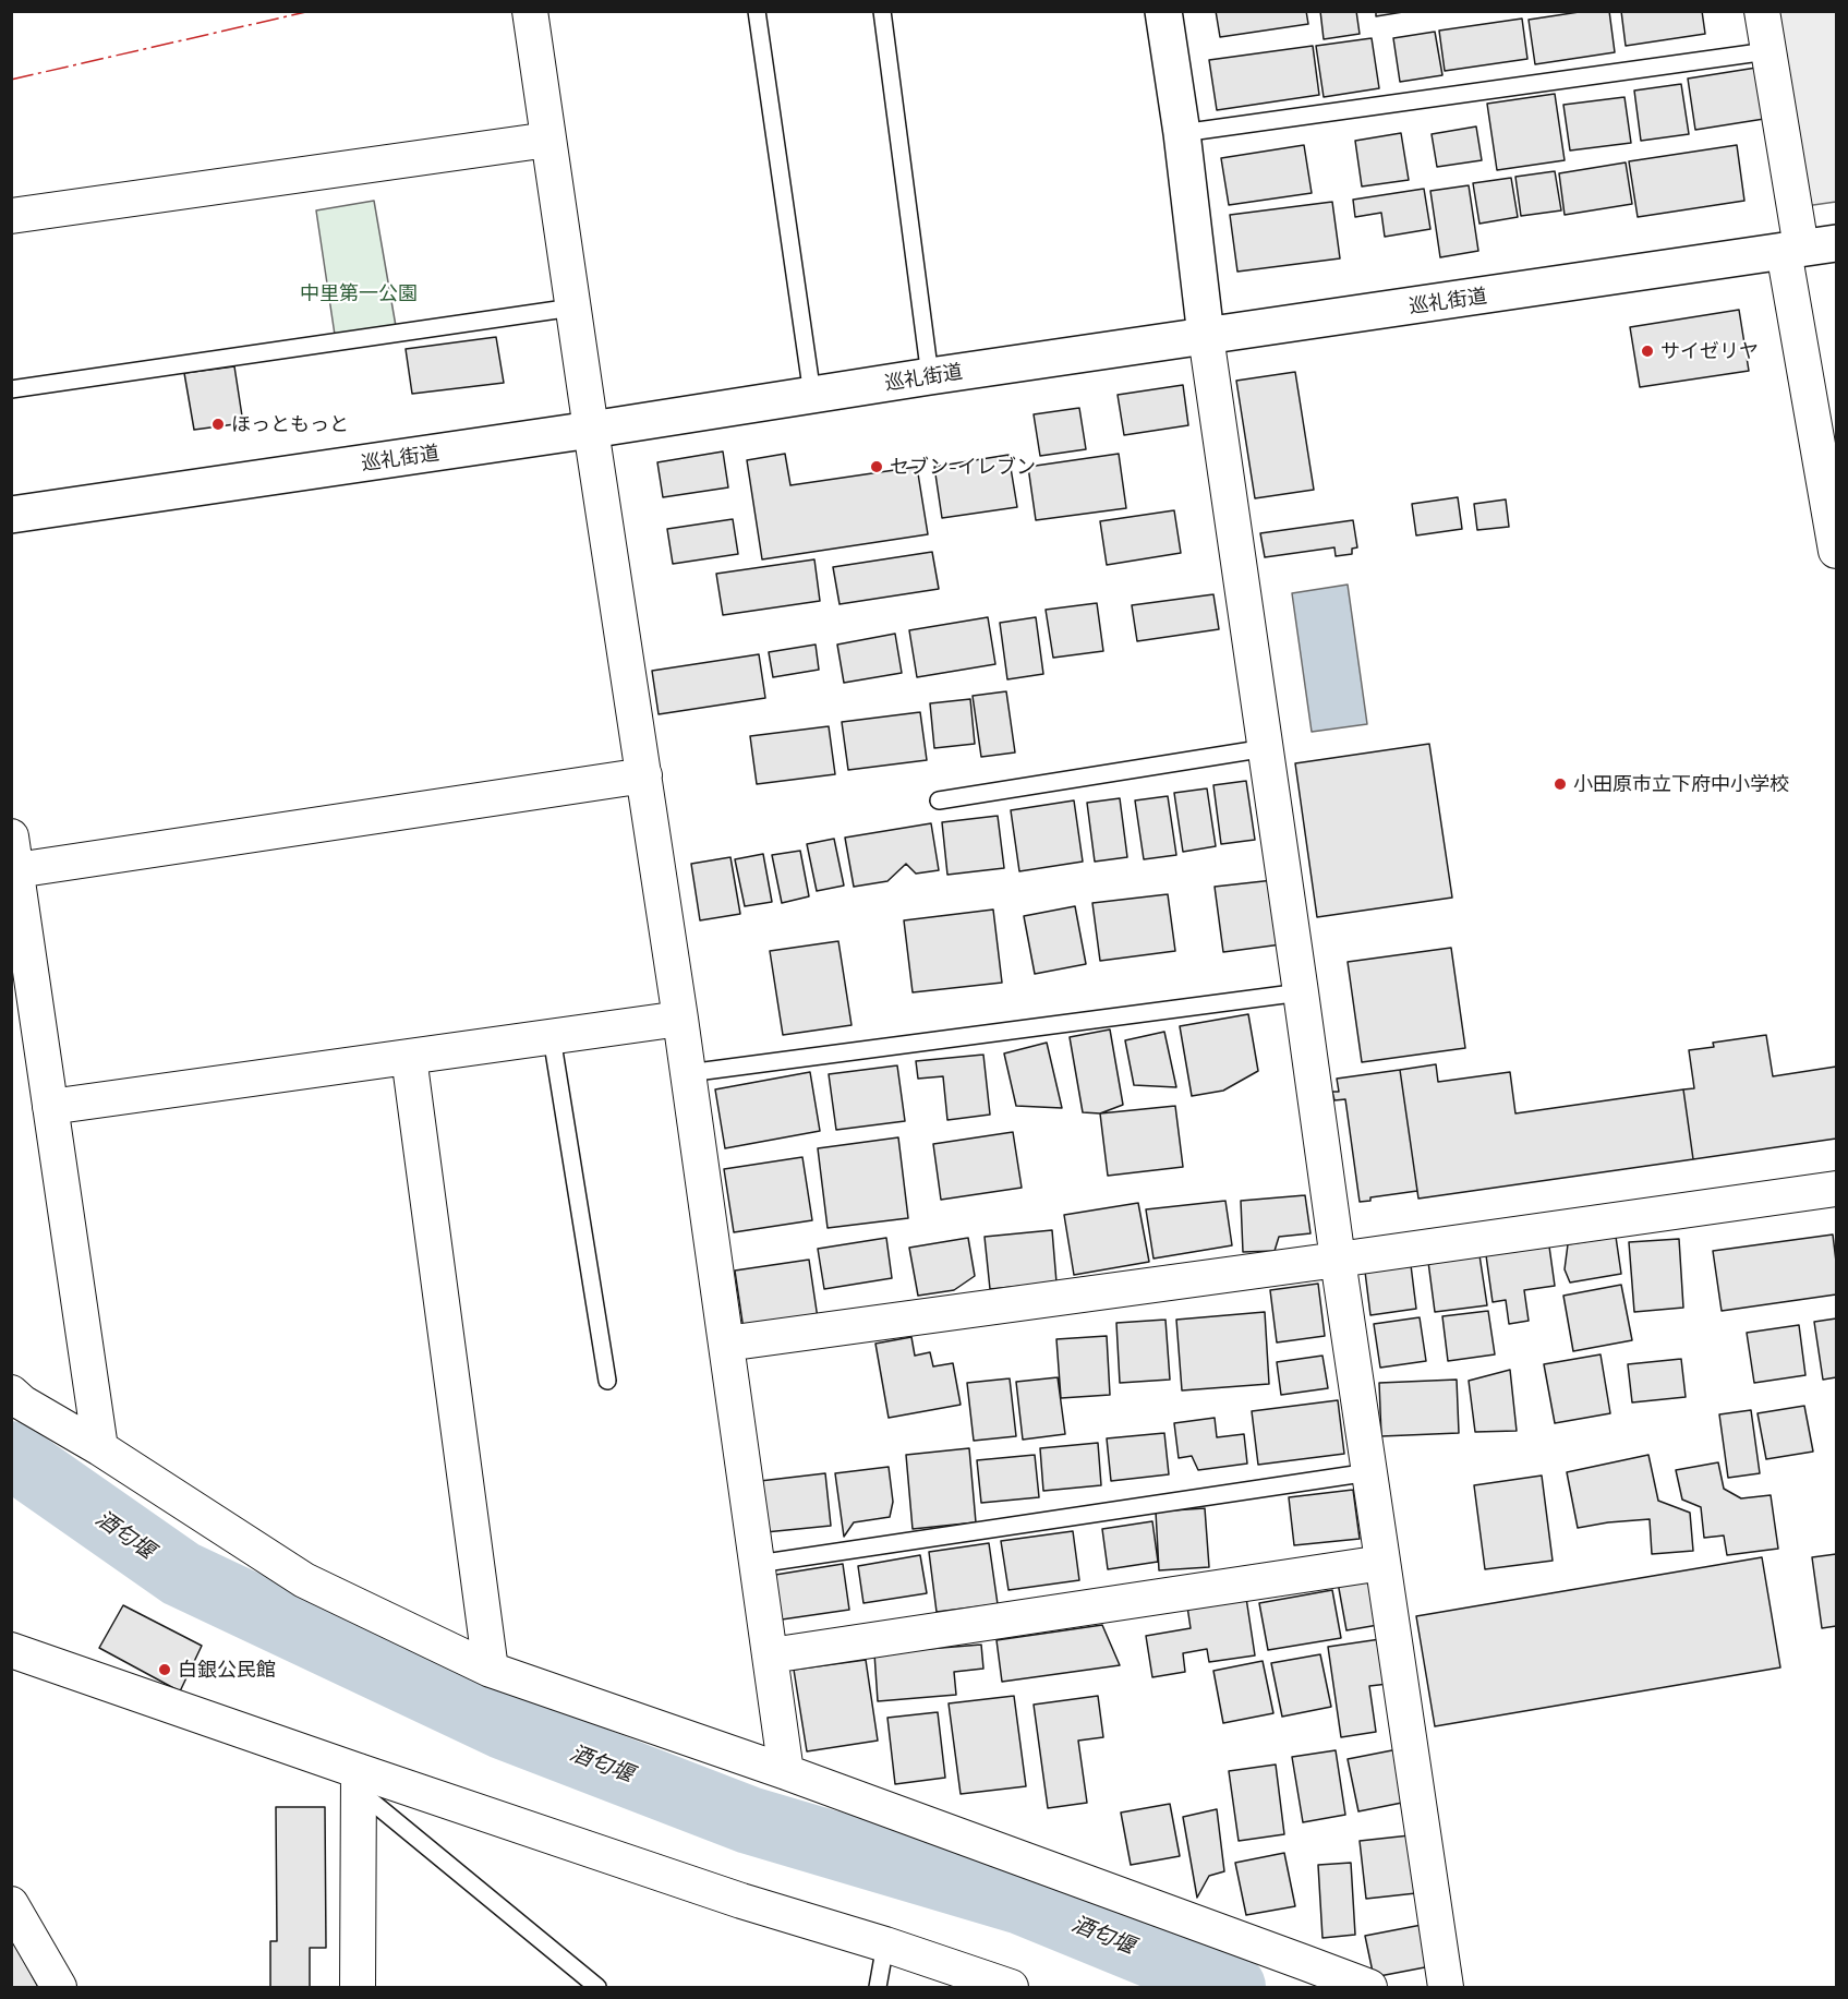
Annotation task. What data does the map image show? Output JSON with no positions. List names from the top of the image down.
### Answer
{
  "streets": {
    "street": ["巡礼街道"]
  },
  "water": ["酒匂堰"],
  "parks": ["中里第一公園"],
  "places": [
    "サイゼリヤ",
    "ほっともっと",
    "セブン-イレブン",
    "小田原市立下府中小学校",
    "白銀公民館"
  ]
}
